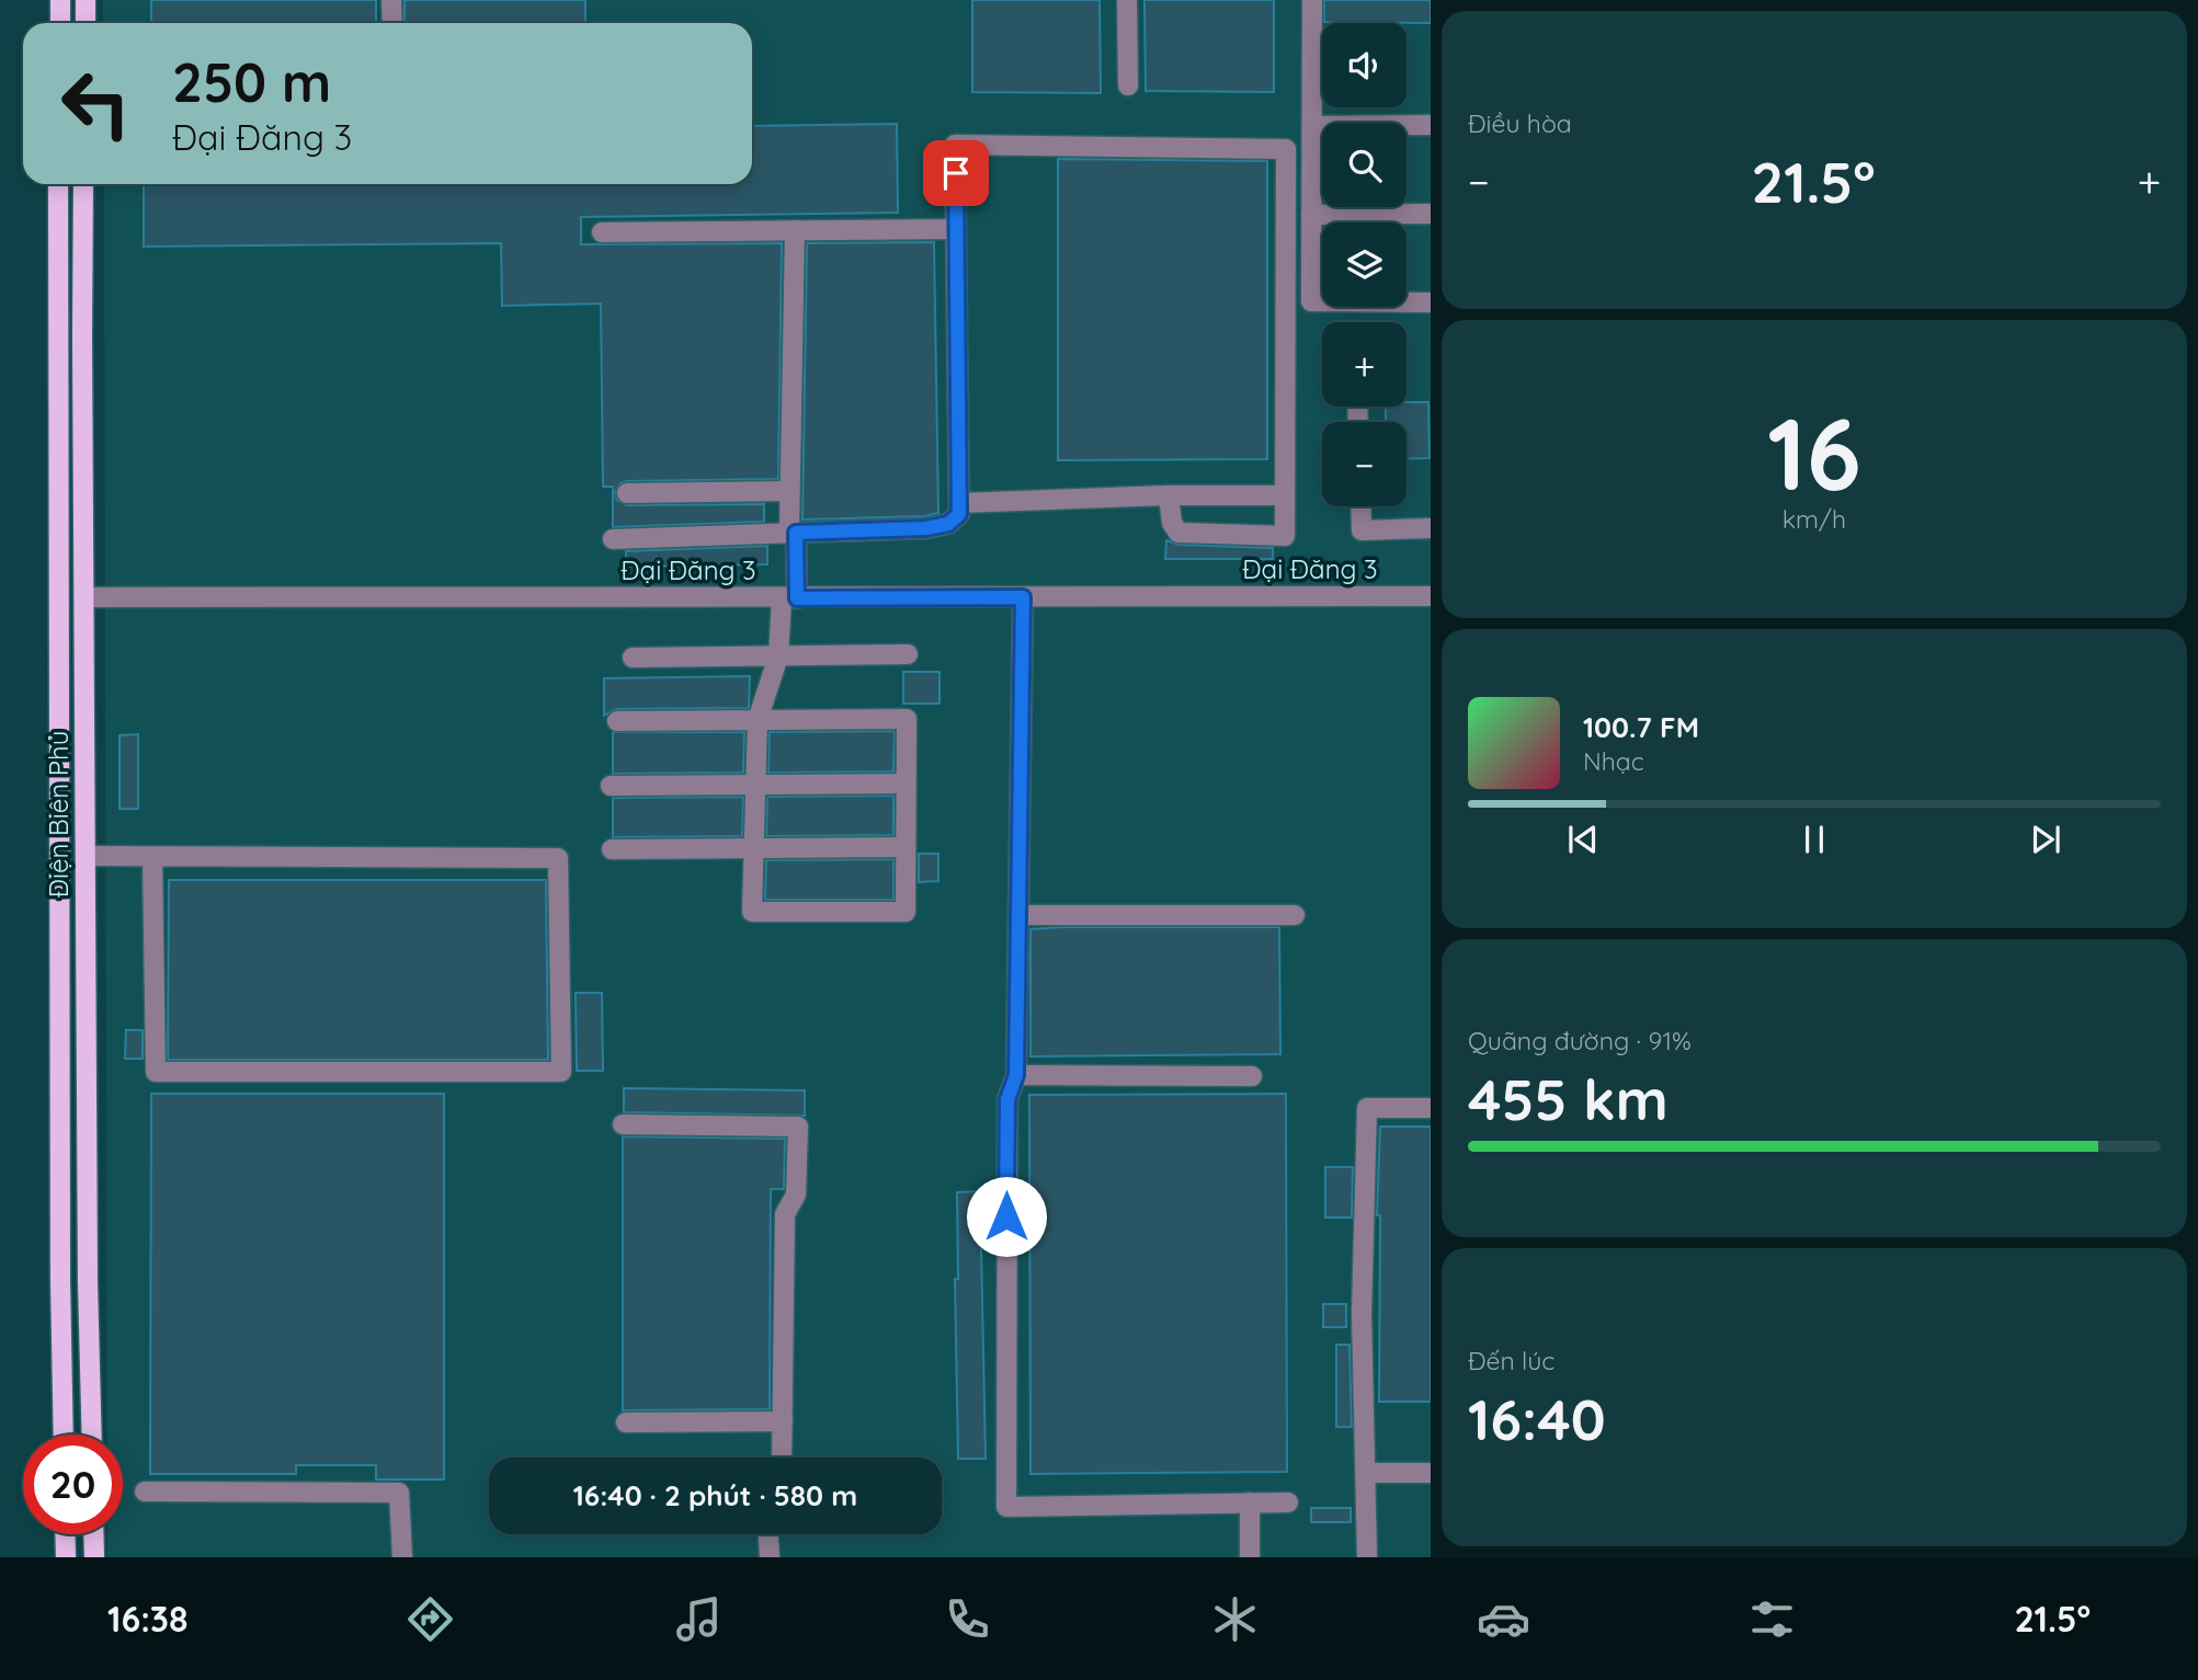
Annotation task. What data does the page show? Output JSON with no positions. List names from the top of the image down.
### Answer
{
  "streets": {
    "main road": ["Điện Biên Phủ"],
    "street": ["Đại Đăng 3"]
  },
  "crossings": [
    ["Đại Đăng 3", "Điện Biên Phủ"]
  ],
  "page": {
    "tile": [
      "Điều hòa",
      ["16", "km/h"],
      ["Quãng đường · 91%", "455 km"],
      ["Đến lúc", "16:40"]
    ],
    "map_buttons": ["+", "−"],
    "turn": ["250 m", "Đại Đăng 3"],
    "heat": ["−", "21.5°", "+"],
    "song": ["100.7 FM", "Nhạc"],
    "limit": "20",
    "trip": "16:40 · 2 phút · 580 m",
    "tabs": ["16:38", "21.5°"]
  }
}
